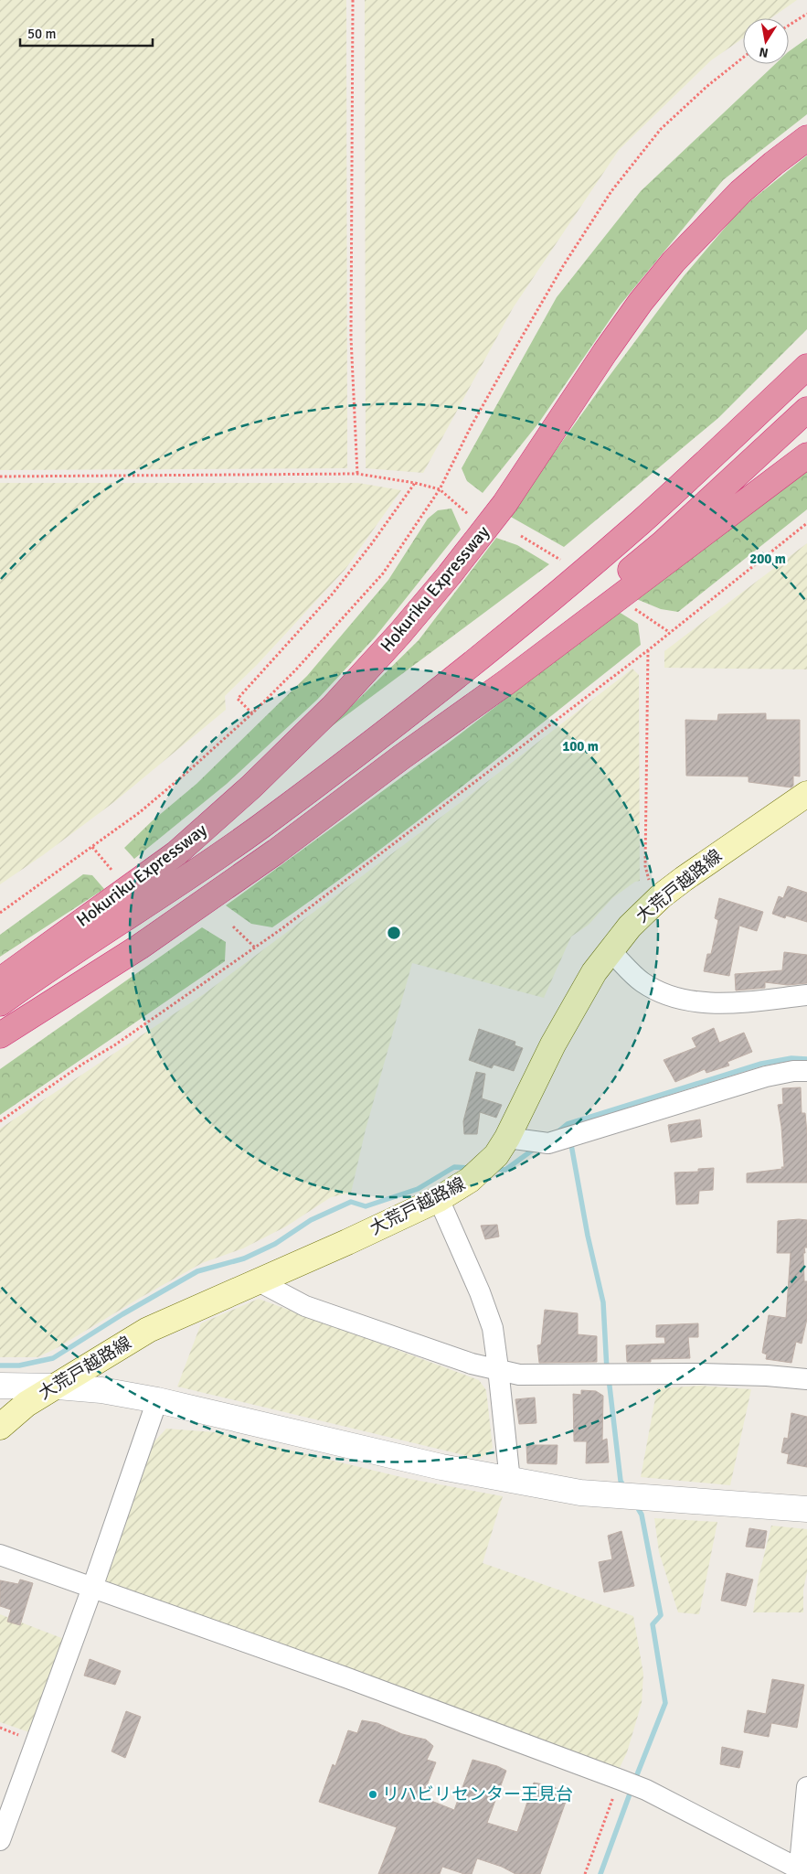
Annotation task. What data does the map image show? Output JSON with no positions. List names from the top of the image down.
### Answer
{
  "streets": {
    "highway": ["Hokuriku Expressway"],
    "main road": ["大荒戸越路線"]
  },
  "places": ["リハビリセンター王見台"],
  "scale_bar": "50 m",
  "north": "bottom",
  "rings": ["200 m", "100 m"]
}
